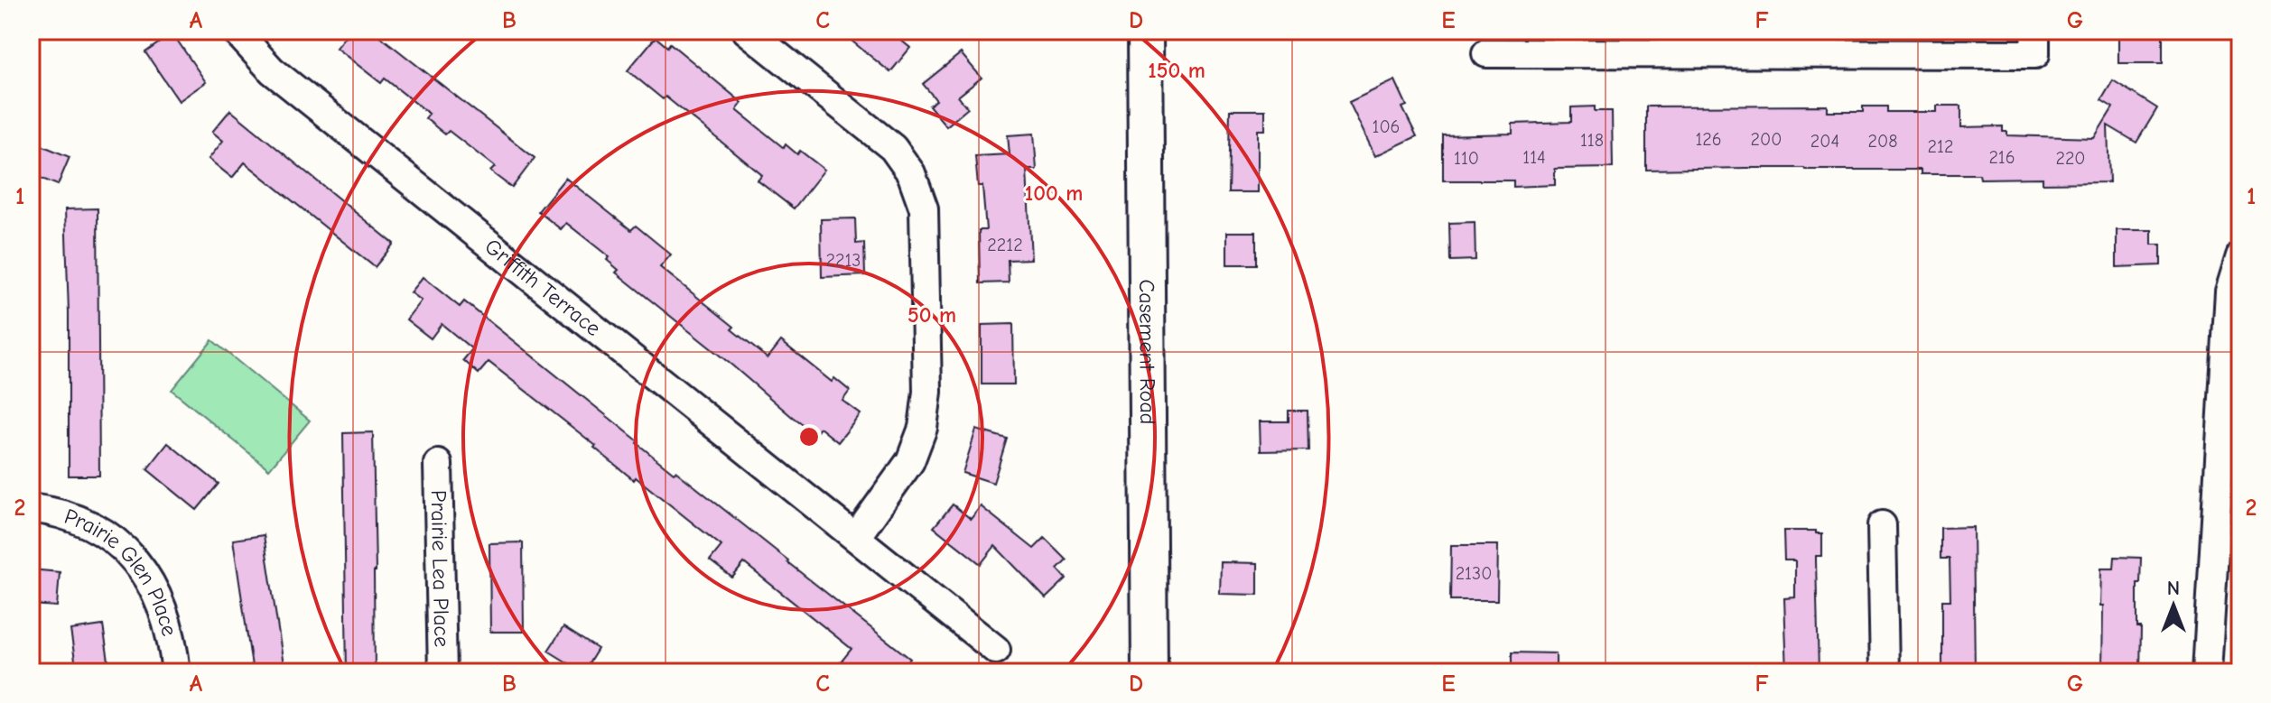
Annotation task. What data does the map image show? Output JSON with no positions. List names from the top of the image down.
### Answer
{
  "streets": {
    "street": [
      "Griffith Terrace",
      "Casement Road",
      "Prairie Lea Place",
      "Prairie Glen Place"
    ]
  },
  "house_numbers": [
    "106",
    "126",
    "200",
    "118",
    "204",
    "208",
    "212",
    "114",
    "216",
    "110",
    "220",
    "2212",
    "2213",
    "2130"
  ],
  "north": "top",
  "grid": {
    "columns": [
      "A",
      "B",
      "C",
      "D",
      "E",
      "F",
      "G"
    ],
    "rows": ["1", "2"]
  },
  "rings": ["150 m", "100 m", "50 m"]
}
